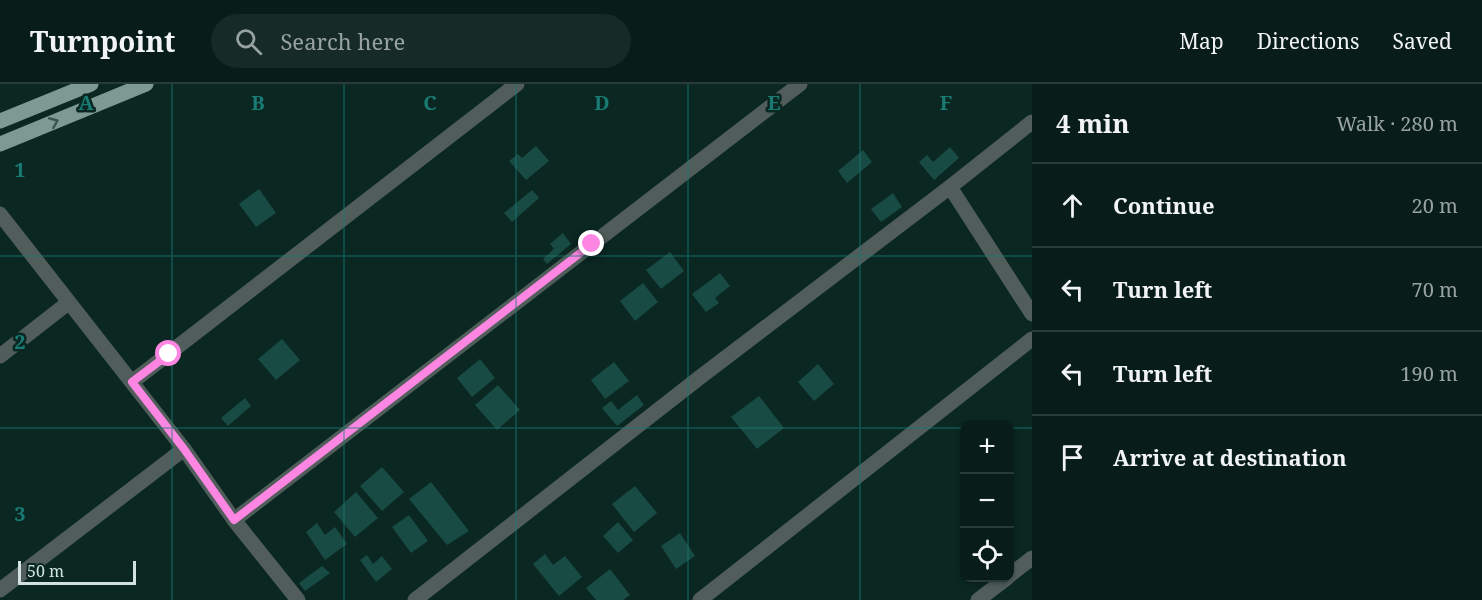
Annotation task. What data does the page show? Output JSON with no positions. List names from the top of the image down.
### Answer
{
  "scale_bar": "50 m",
  "page": {
    "header": "Turnpoint",
    "search": "Search here",
    "nav": ["Map", "Directions", "Saved"],
    "heading": ["4 min", "Walk · 280 m"],
    "list": [
      ["Continue", "20 m"],
      ["Turn left", "70 m"],
      ["Turn left", "190 m"],
      "Arrive at destination"
    ],
    "map_buttons": ["+", "−"],
    "scale": "50 m"
  },
  "grid": {
    "columns": [
      "A",
      "B",
      "C",
      "D",
      "E",
      "F"
    ],
    "rows": ["1", "2", "3"]
  }
}
